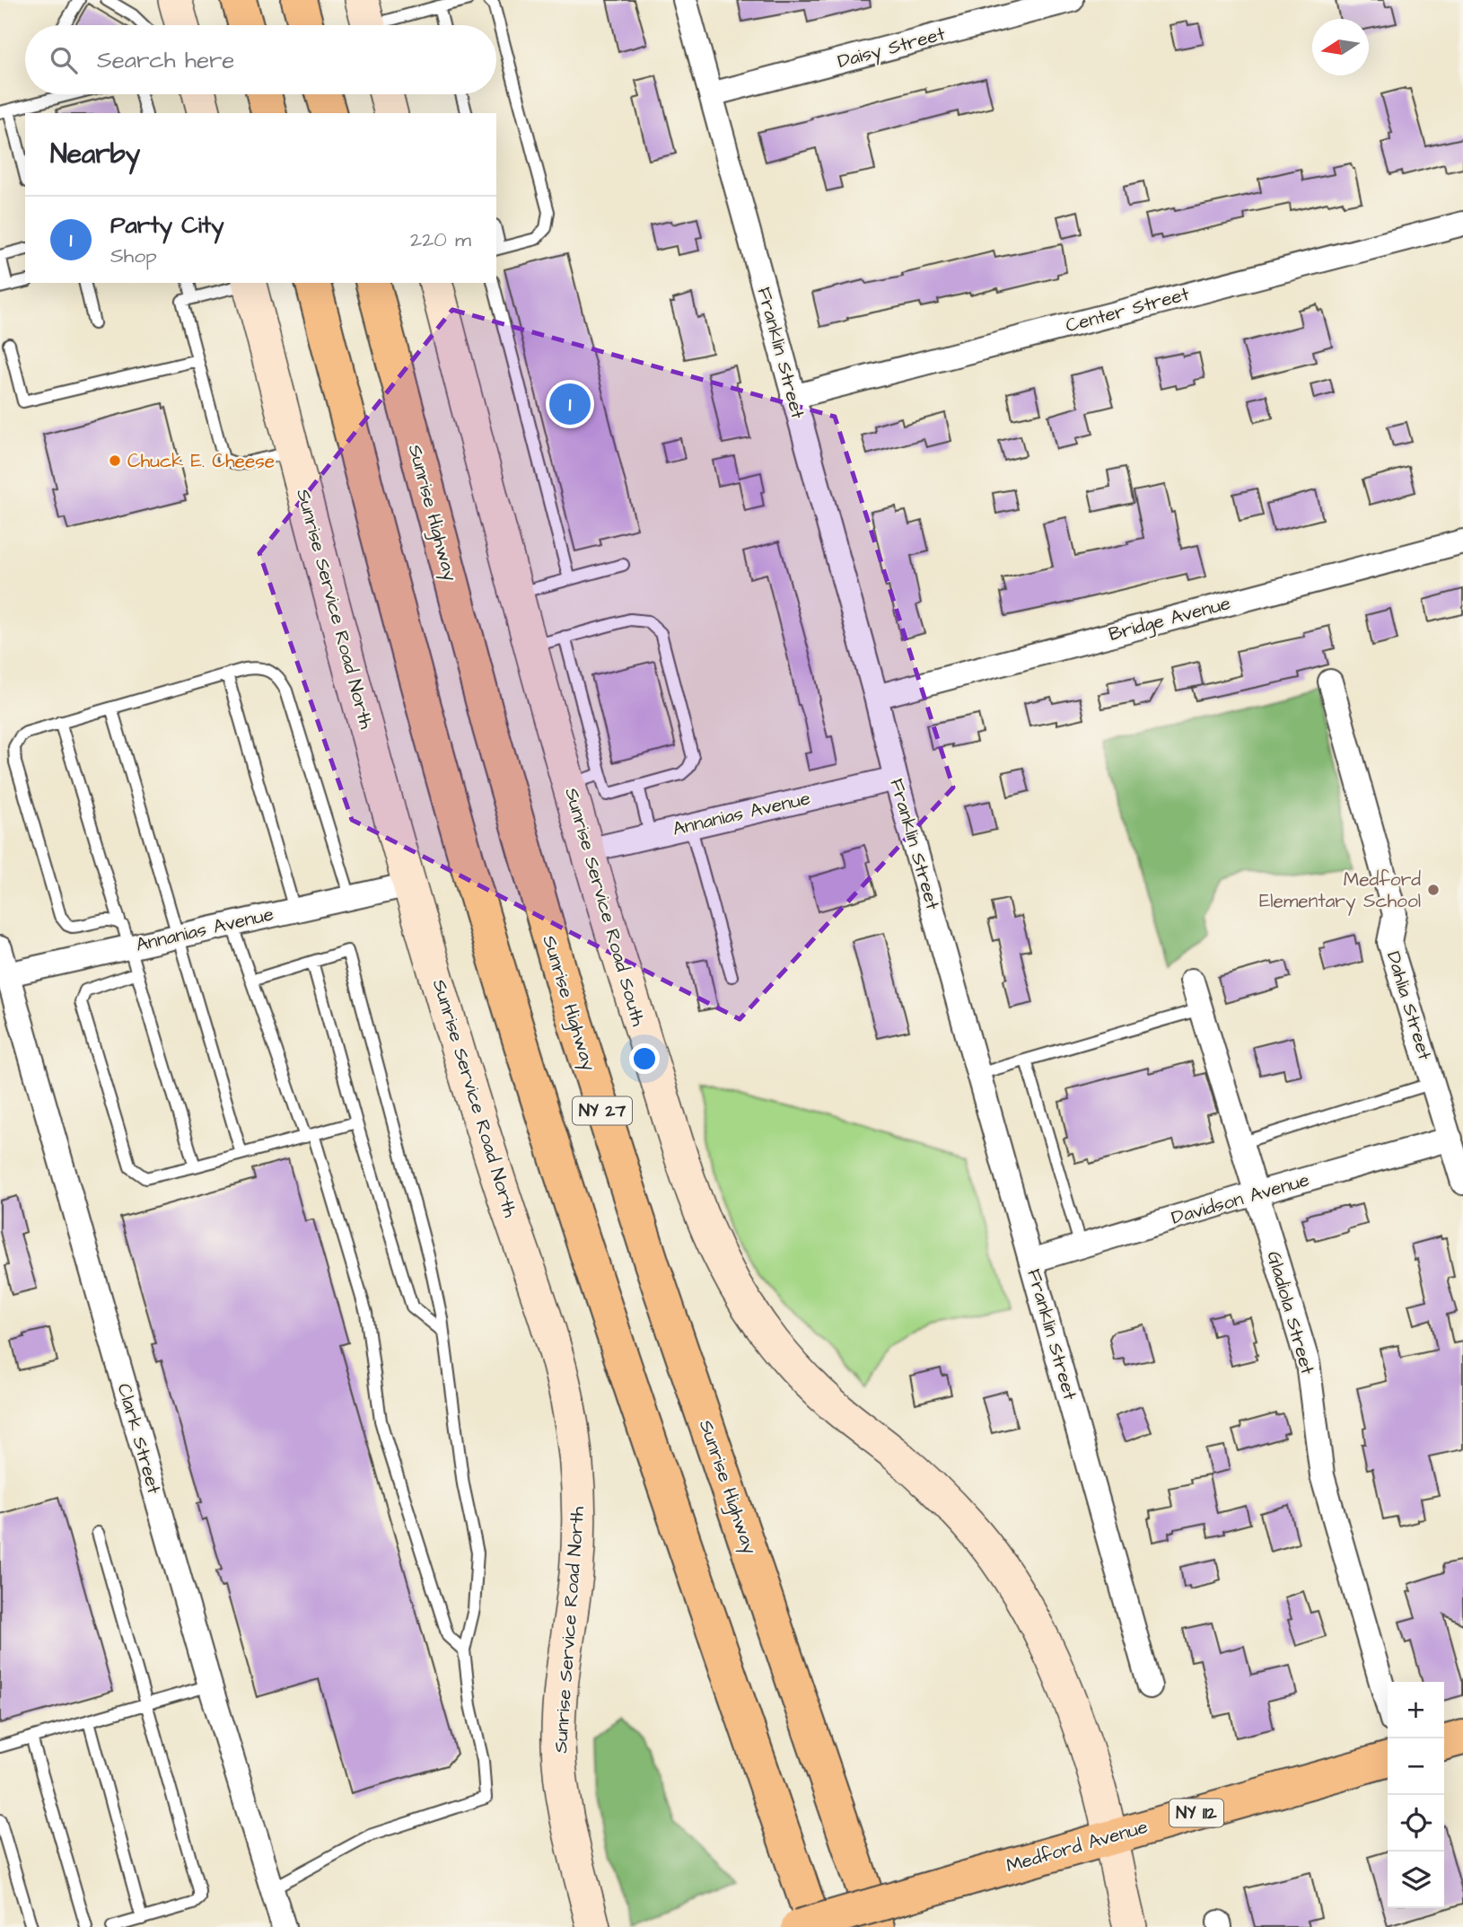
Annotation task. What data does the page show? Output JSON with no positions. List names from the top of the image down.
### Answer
{
  "streets": {
    "main road": [
      "Sunrise Highway",
      "Sunrise Service Road North",
      "Sunrise Service Road South",
      "NY 27",
      "NY 112",
      "Medford Avenue"
    ],
    "street": [
      "Daisy Street",
      "Center Street",
      "Franklin Street",
      "Bridge Avenue",
      "Annanias Avenue",
      "Dahlia Street",
      "Davidson Avenue",
      "Gladiola Street",
      "Clark Street"
    ]
  },
  "crossings": [
    ["Daisy Street", "Franklin Street"],
    ["Center Street", "Franklin Street"],
    ["Franklin Street", "Bridge Avenue"],
    ["Franklin Street", "Annanias Avenue"],
    ["Franklin Street", "Davidson Avenue"],
    ["Sunrise Service Road North", "Annanias Avenue"],
    ["Annanias Avenue", "Sunrise Service Road South"],
    ["Annanias Avenue", "Clark Street"],
    ["Sunrise Service Road South", "Medford Avenue"],
    ["Dahlia Street", "Davidson Avenue"],
    ["Davidson Avenue", "Gladiola Street"]
  ],
  "places": ["Chuck E. Cheese", "Medford Elementary School"],
  "north": "left",
  "page": {
    "search": "Search here",
    "heading": "Nearby",
    "list": [
      {
        "mark": "1",
        "name": "Party City",
        "note": "Shop",
        "value": "220 m"
      }
    ],
    "pins": "1",
    "map_buttons": ["+", "−"]
  }
}
